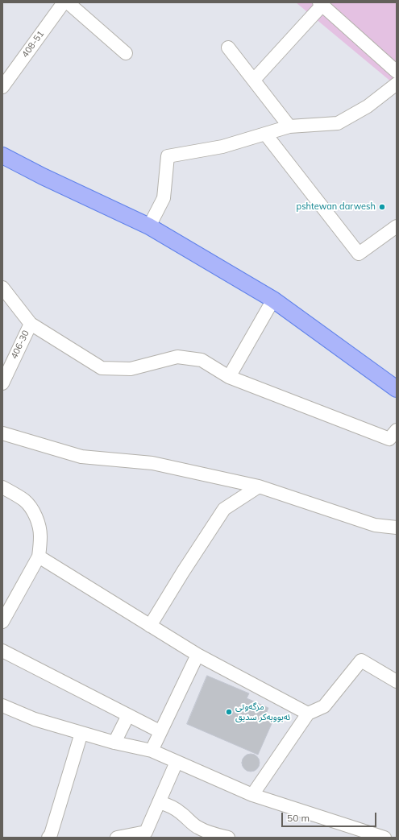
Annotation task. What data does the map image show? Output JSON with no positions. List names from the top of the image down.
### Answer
{
  "streets": {
    "street": ["408-51", "406-30"]
  },
  "places": ["pshtewan darwesh", "مزگەوتی ئەبووبەکر سدیق"],
  "scale_bar": "50 m"
}
